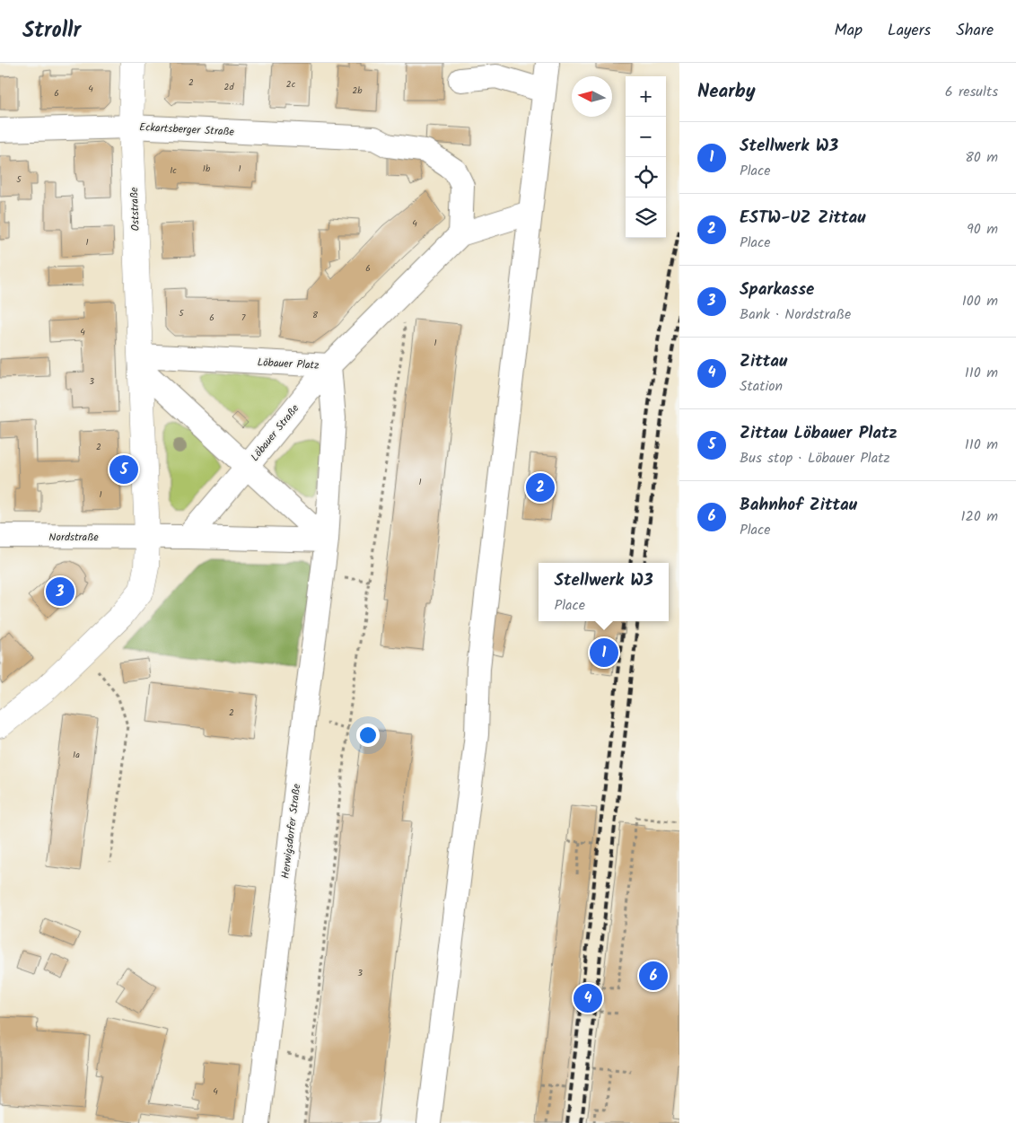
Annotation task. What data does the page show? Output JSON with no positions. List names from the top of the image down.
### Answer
{
  "streets": {
    "main road": ["Oststraße"],
    "street": [
      "Eckartsberger Straße",
      "Löbauer Platz",
      "Löbauer Straße",
      "Nordstraße",
      "Herwigsdorfer Straße"
    ]
  },
  "crossings": [
    ["Eckartsberger Straße", "Oststraße"],
    ["Eckartsberger Straße", "Löbauer Straße"],
    ["Oststraße", "Löbauer Platz"],
    ["Löbauer Platz", "Löbauer Straße"],
    ["Löbauer Platz", "Herwigsdorfer Straße"]
  ],
  "house_numbers": [
    "2",
    "2c",
    "2d",
    "4",
    "2b",
    "6",
    "1b",
    "1",
    "1c",
    "5",
    "4",
    "1",
    "6",
    "5",
    "8",
    "6",
    "7",
    "4",
    "1",
    "3",
    "2",
    "1",
    "1",
    "2",
    "1a",
    "3",
    "4"
  ],
  "north": "left",
  "page": {
    "header": "Strollr",
    "nav": ["Map", "Layers", "Share"],
    "heading": ["Nearby", "6 results"],
    "map_buttons": ["+", "−"],
    "list": [
      {
        "mark": "1",
        "name": "Stellwerk W3",
        "note": "Place",
        "value": "80 m"
      },
      {
        "mark": "2",
        "name": "ESTW-UZ Zittau",
        "note": "Place",
        "value": "90 m"
      },
      {
        "mark": "3",
        "name": "Sparkasse",
        "note": "Bank · Nordstraße",
        "value": "100 m"
      },
      {
        "mark": "4",
        "name": "Zittau",
        "note": "Station",
        "value": "110 m"
      },
      {
        "mark": "5",
        "name": "Zittau Löbauer Platz",
        "note": "Bus stop · Löbauer Platz",
        "value": "110 m"
      },
      {
        "mark": "6",
        "name": "Bahnhof Zittau",
        "note": "Place",
        "value": "120 m"
      }
    ],
    "pins": [
      "5",
      "2",
      "3",
      "1",
      "6",
      "4"
    ],
    "popup": ["Stellwerk W3", "Place"]
  }
}
